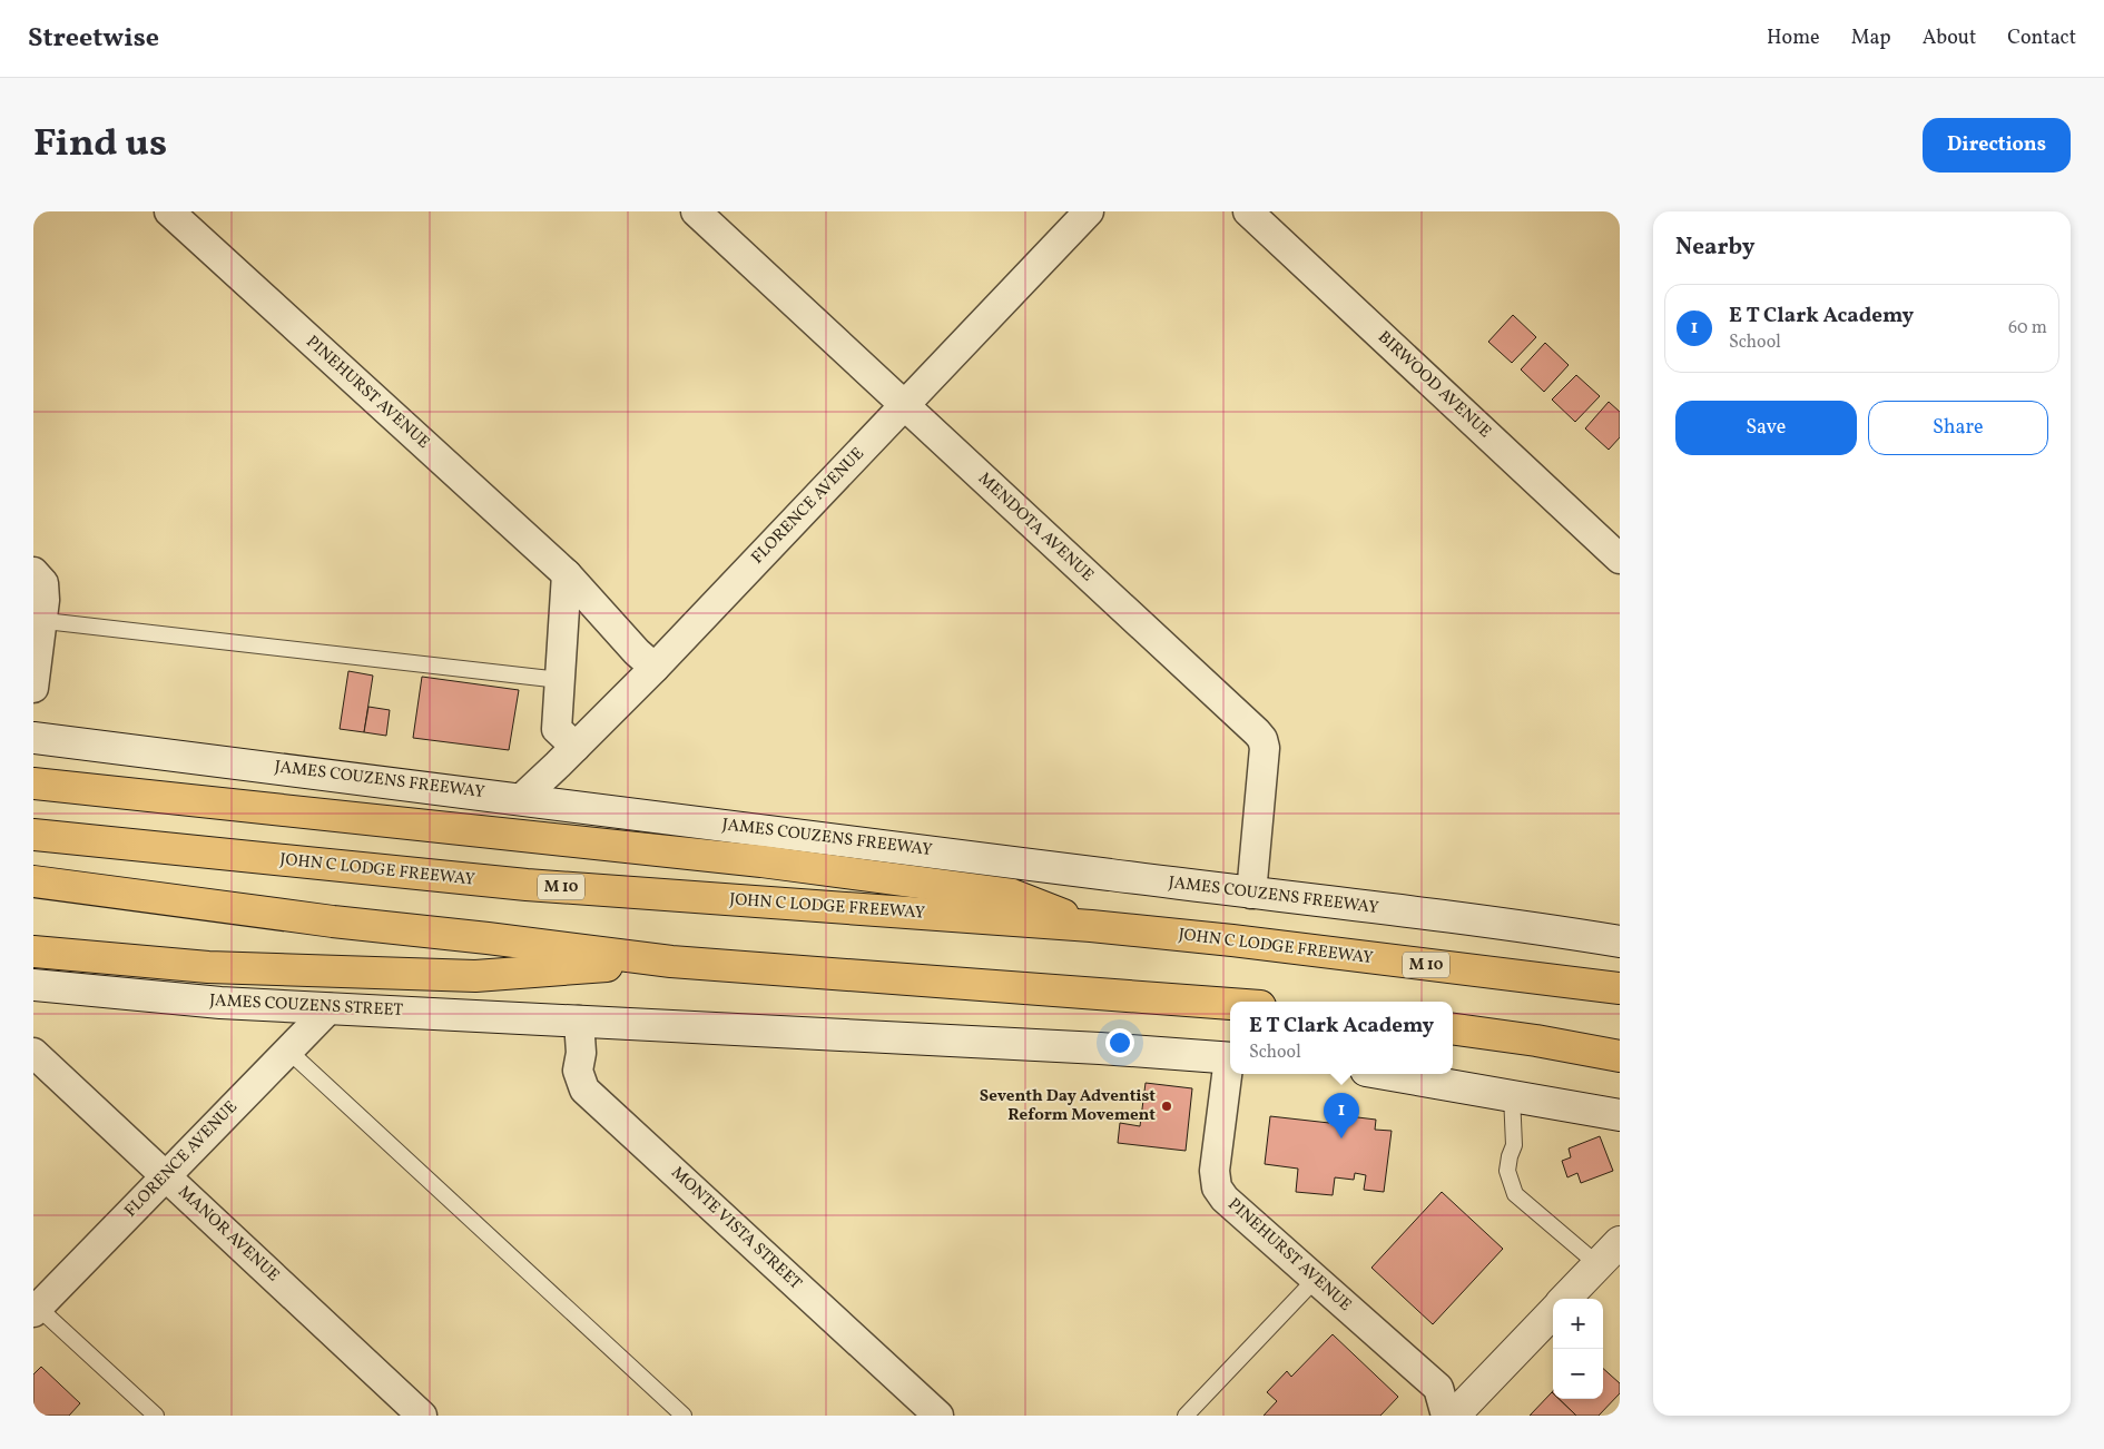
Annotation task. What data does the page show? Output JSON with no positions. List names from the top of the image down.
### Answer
{
  "streets": {
    "highway": ["JOHN C LODGE FREEWAY", "M 10"],
    "main road": ["JAMES COUZENS FREEWAY", "JAMES COUZENS STREET"],
    "street": [
      "BIRWOOD AVENUE",
      "PINEHURST AVENUE",
      "FLORENCE AVENUE",
      "MENDOTA AVENUE",
      "MONTE VISTA STREET",
      "MANOR AVENUE"
    ]
  },
  "crossings": [
    ["PINEHURST AVENUE", "FLORENCE AVENUE"],
    ["FLORENCE AVENUE", "MENDOTA AVENUE"],
    ["FLORENCE AVENUE", "JAMES COUZENS FREEWAY"],
    ["FLORENCE AVENUE", "JAMES COUZENS STREET"],
    ["FLORENCE AVENUE", "MANOR AVENUE"],
    ["MENDOTA AVENUE", "JAMES COUZENS FREEWAY"],
    ["JAMES COUZENS STREET", "MONTE VISTA STREET"]
  ],
  "places": ["Seventh Day Adventist Reform Movement"],
  "page": {
    "header": "Streetwise",
    "nav": [
      "Home",
      "Map",
      "About",
      "Contact"
    ],
    "title": "Find us",
    "buttons": [
      "Directions",
      ["Save", "Share"]
    ],
    "heading": "Nearby",
    "list": [
      {
        "mark": "1",
        "name": "E T Clark Academy",
        "note": "School",
        "value": "60 m"
      }
    ],
    "popup": ["E T Clark Academy", "School"],
    "pins": "1",
    "map_buttons": ["+", "−"]
  }
}
